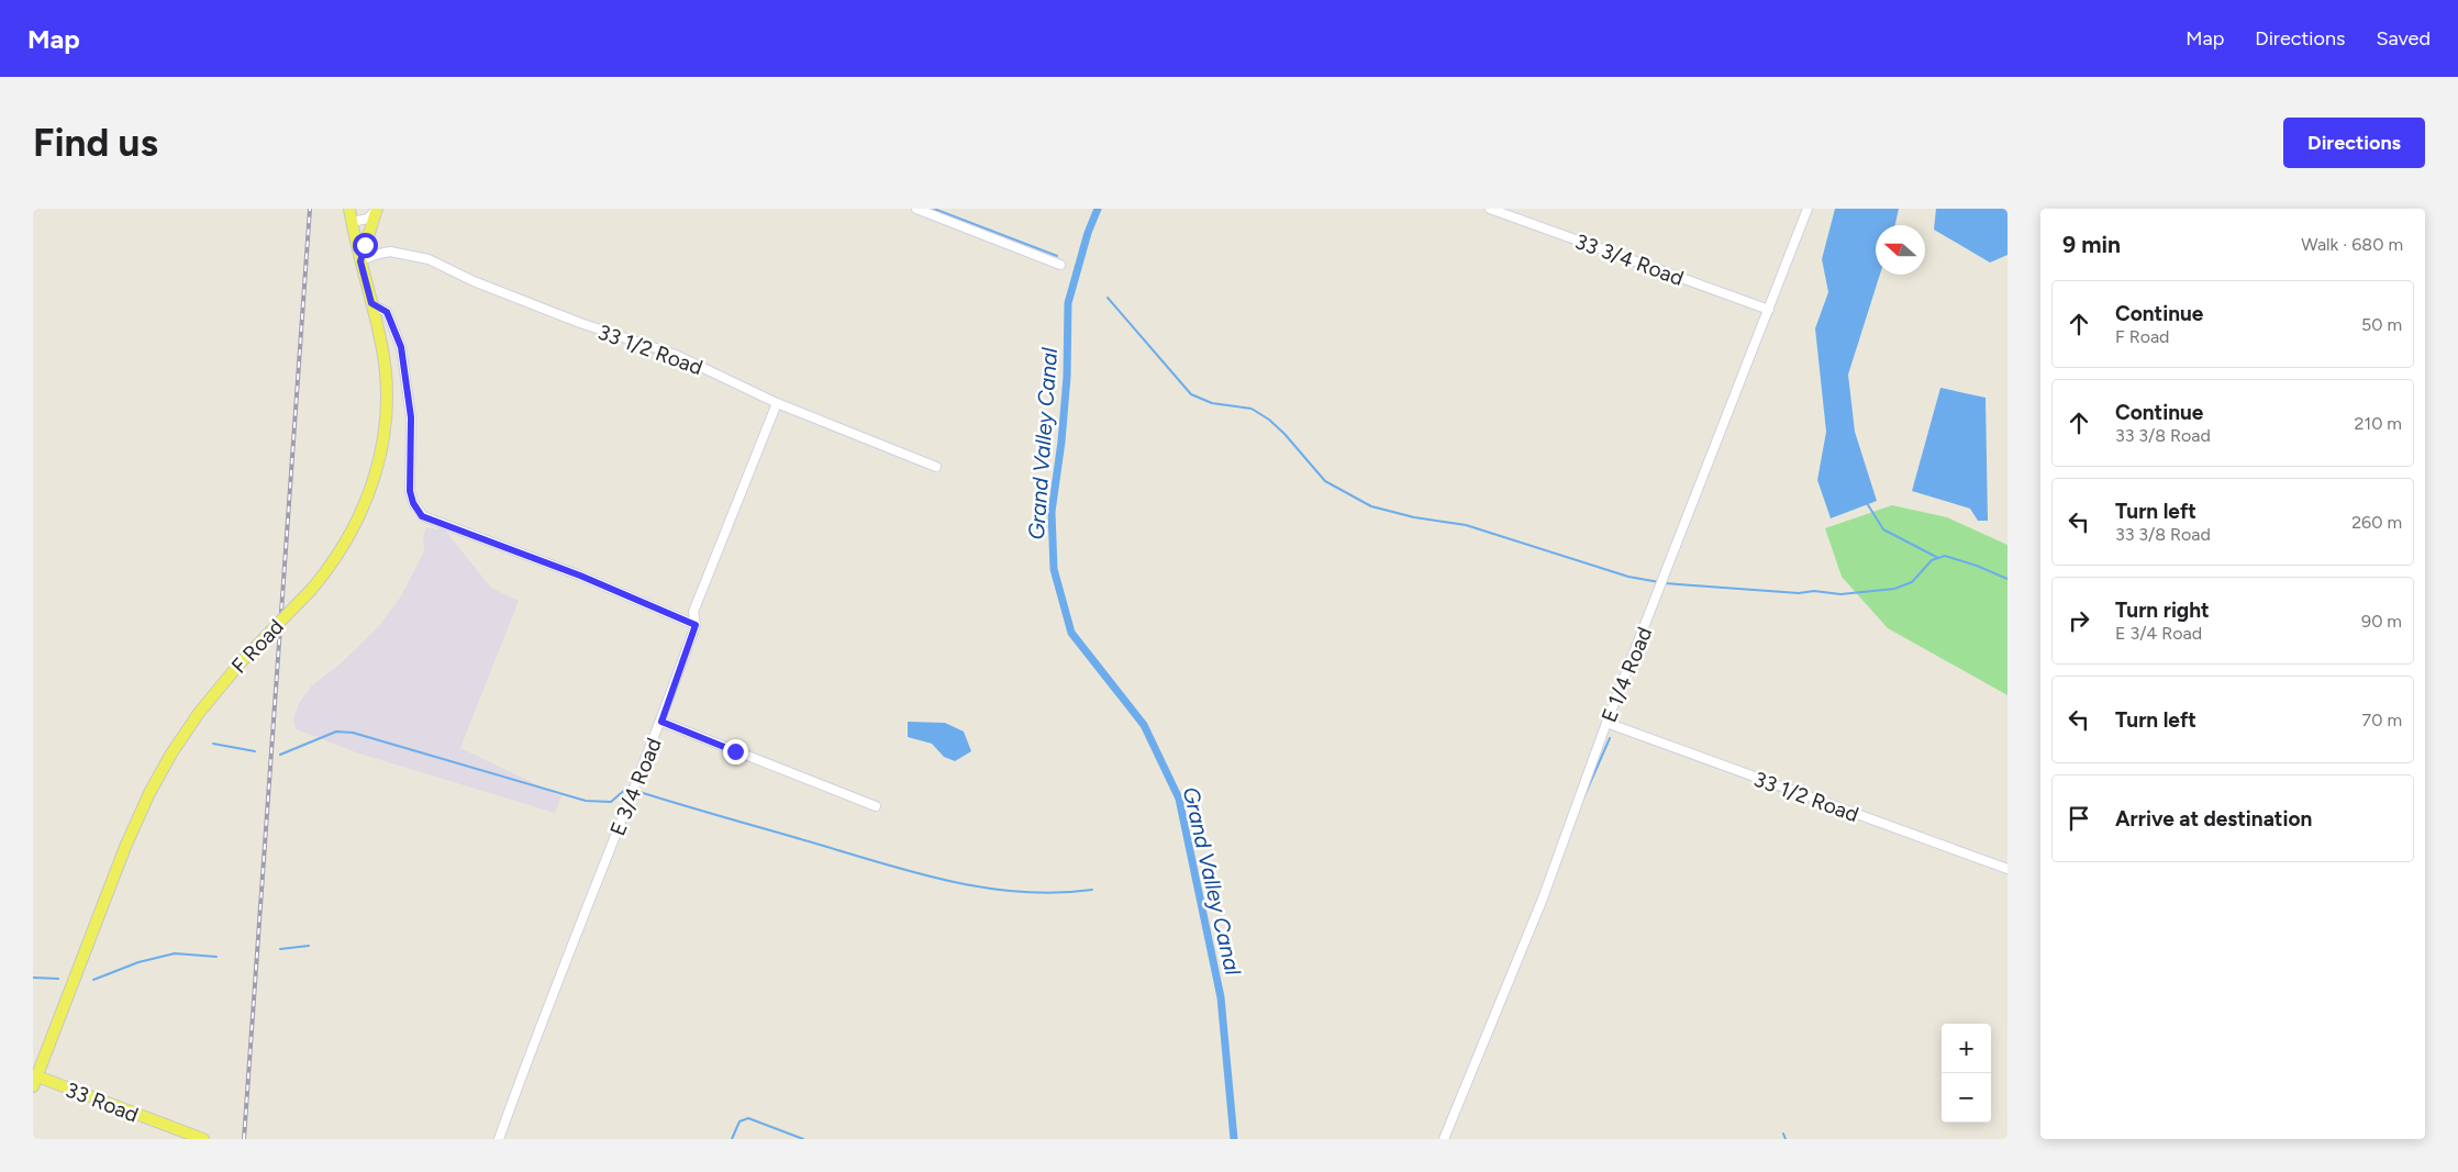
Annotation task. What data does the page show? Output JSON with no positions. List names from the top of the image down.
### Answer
{
  "streets": {
    "main road": ["F Road", "33 Road"],
    "street": [
      "33 3/4 Road",
      "33 1/2 Road",
      "E 1/4 Road",
      "E 3/4 Road"
    ]
  },
  "crossings": [
    ["33 3/4 Road", "E 1/4 Road"],
    ["33 1/2 Road", "F Road"],
    ["33 1/2 Road", "E 1/4 Road"],
    ["33 1/2 Road", "E 3/4 Road"],
    ["F Road", "33 Road"]
  ],
  "water": ["Grand Valley Canal"],
  "north": "left",
  "page": {
    "header": "Map",
    "nav": ["Map", "Directions", "Saved"],
    "buttons": "Directions",
    "title": "Find us",
    "heading": ["9 min", "Walk · 680 m"],
    "list": [
      ["Continue", "F Road", "50 m"],
      ["Continue", "33 3/8 Road", "210 m"],
      ["Turn left", "33 3/8 Road", "260 m"],
      ["Turn right", "E 3/4 Road", "90 m"],
      ["Turn left", "70 m"],
      "Arrive at destination"
    ],
    "map_buttons": ["+", "−"]
  }
}
